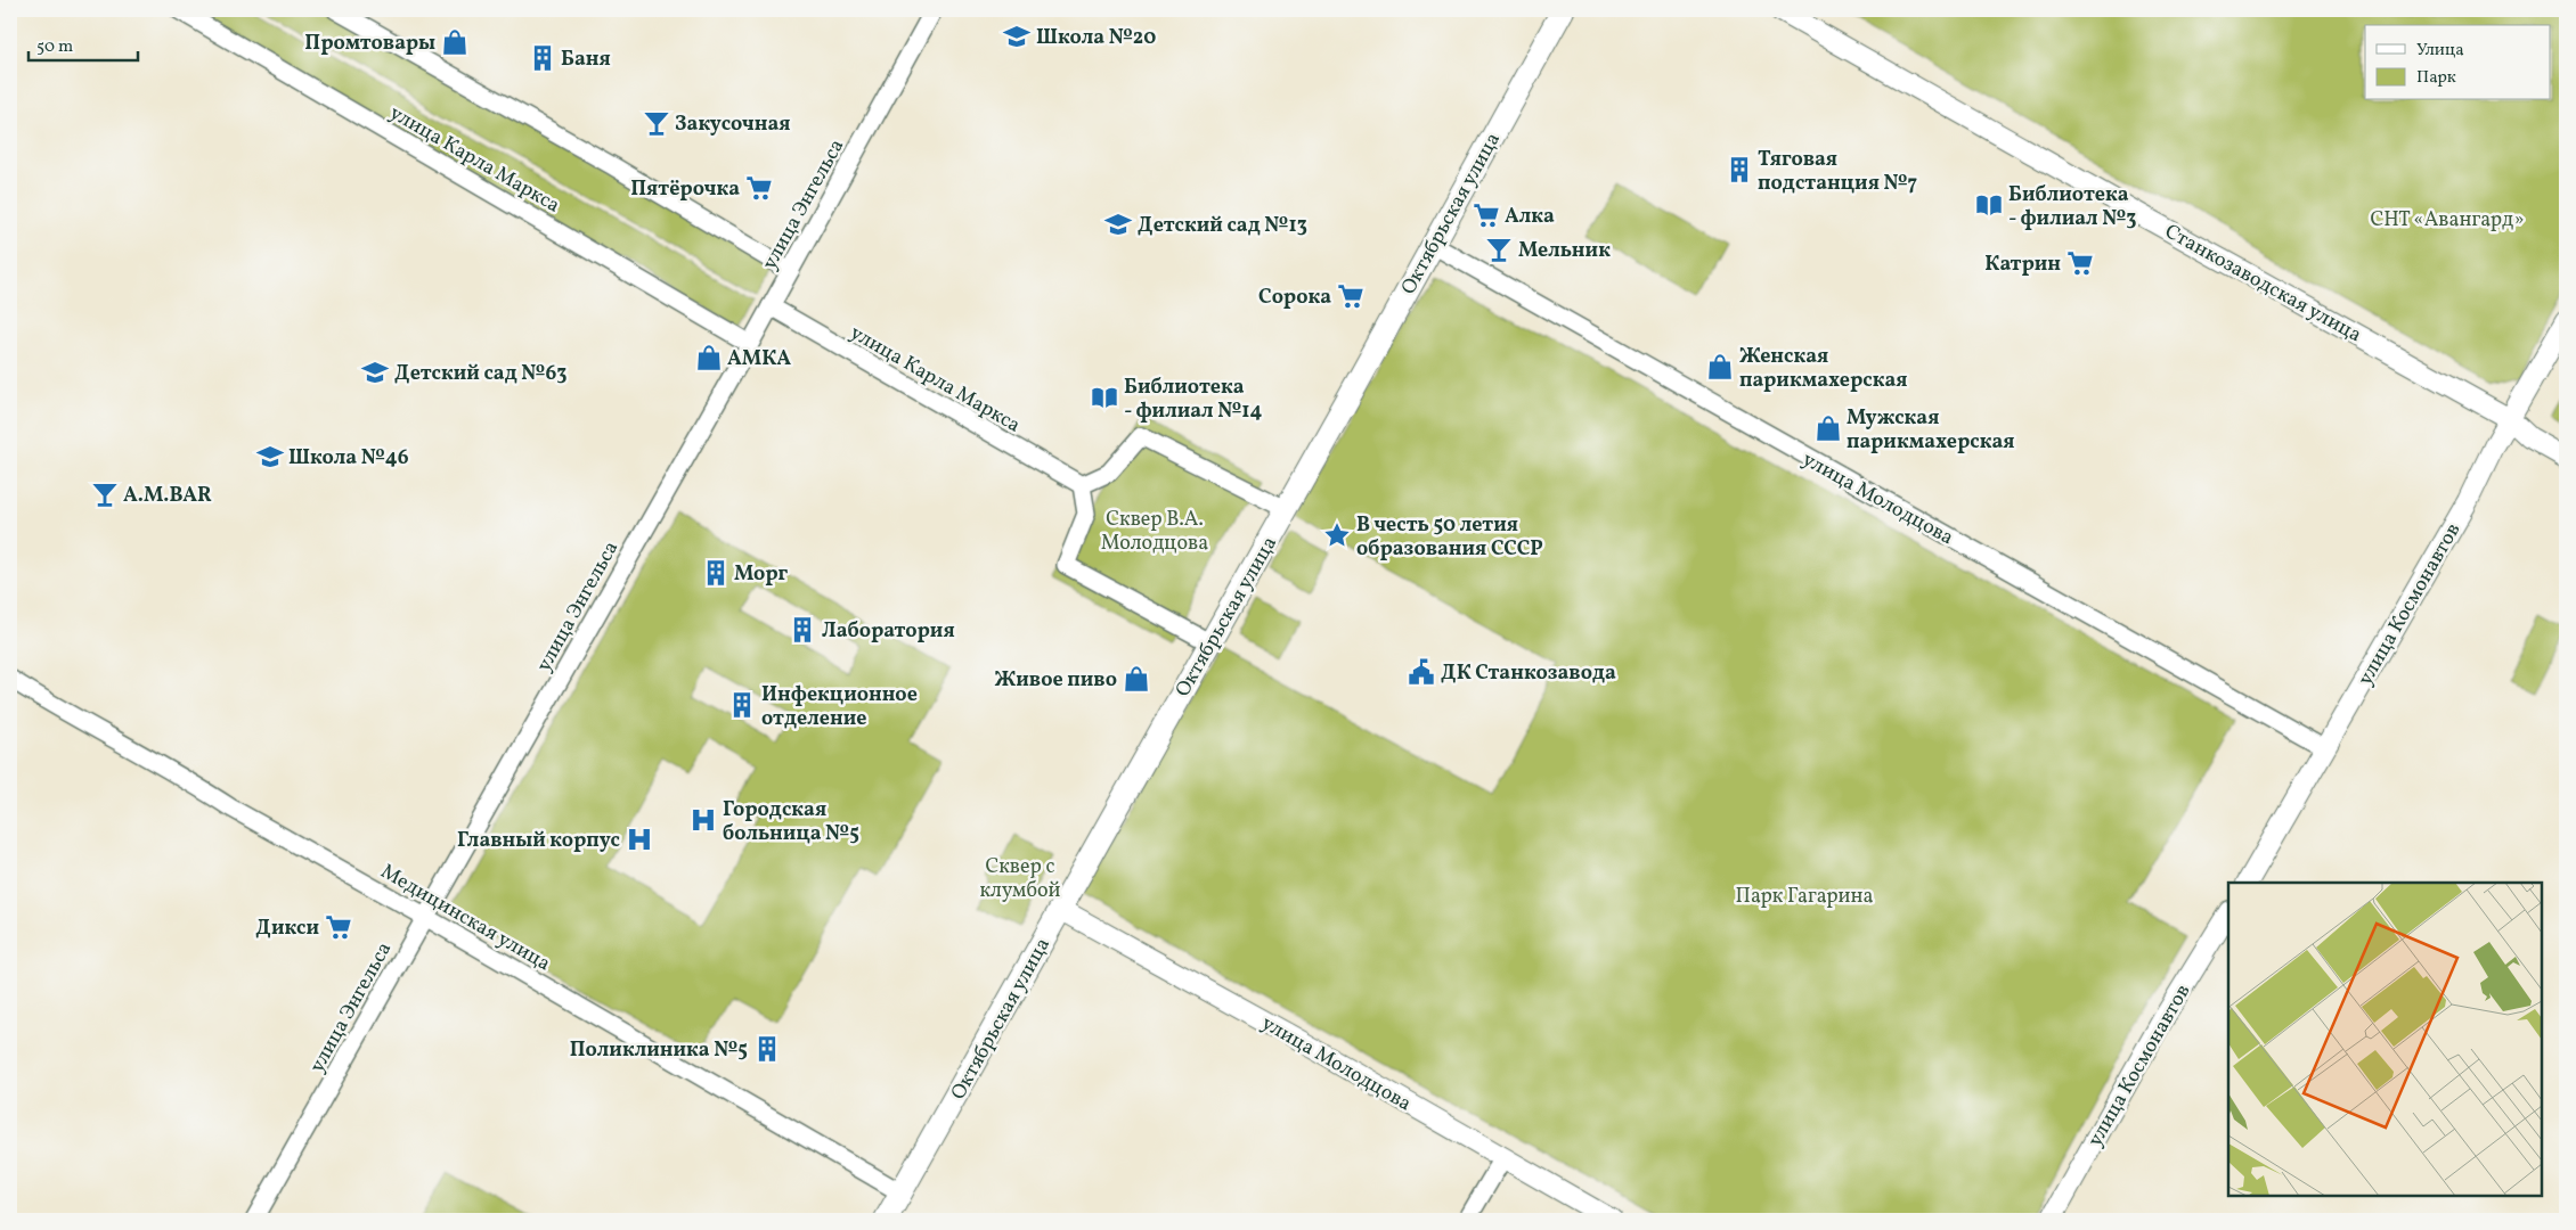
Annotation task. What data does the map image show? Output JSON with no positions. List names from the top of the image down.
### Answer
{
  "streets": {
    "main road": ["Октябрьская улица"],
    "street": [
      "улица Карла Маркса",
      "улица Энгельса",
      "Станкозаводская улица",
      "улица Молодцова",
      "улица Космонавтов",
      "Медицинская улица"
    ]
  },
  "crossings": [
    ["улица Карла Маркса", "улица Энгельса"],
    ["улица Энгельса", "Медицинская улица"],
    ["Октябрьская улица", "улица Молодцова"],
    ["Октябрьская улица", "Медицинская улица"],
    ["Станкозаводская улица", "улица Космонавтов"],
    ["улица Молодцова", "улица Космонавтов"]
  ],
  "parks": [
    "СНТ «Авангард»",
    "Сквер В.А. Молодцова",
    "Сквер с клумбой",
    "Парк Гагарина"
  ],
  "places": {
    "school or university": [
      "Школа №20",
      "Детский сад №13",
      "Детский сад №63",
      "Школа №46"
    ],
    "shop": [
      "Промтовары",
      "АМКА",
      "Женская парикмахерская",
      "Мужская парикмахерская",
      "Живое пиво"
    ],
    "building": [
      "Баня",
      "Тяговая подстанция №7",
      "Морг",
      "Лаборатория",
      "Инфекционное отделение",
      "Поликлиника №5"
    ],
    "bar": ["Закусочная", "Мельник", "А.М.BAR"],
    "supermarket": [
      "Пятёрочка",
      "Алка",
      "Катрин",
      "Сорока",
      "Дикси"
    ],
    "library": ["Библиотека - филиал №3", "Библиотека - филиал №14"],
    "place": ["В честь 50 летия образования СССР"],
    "public building": ["ДК Станкозавода"],
    "hospital": ["Городская больница №5", "Главный корпус"]
  },
  "legend": ["Улица", "Парк"],
  "scale_bar": "50 m"
}
